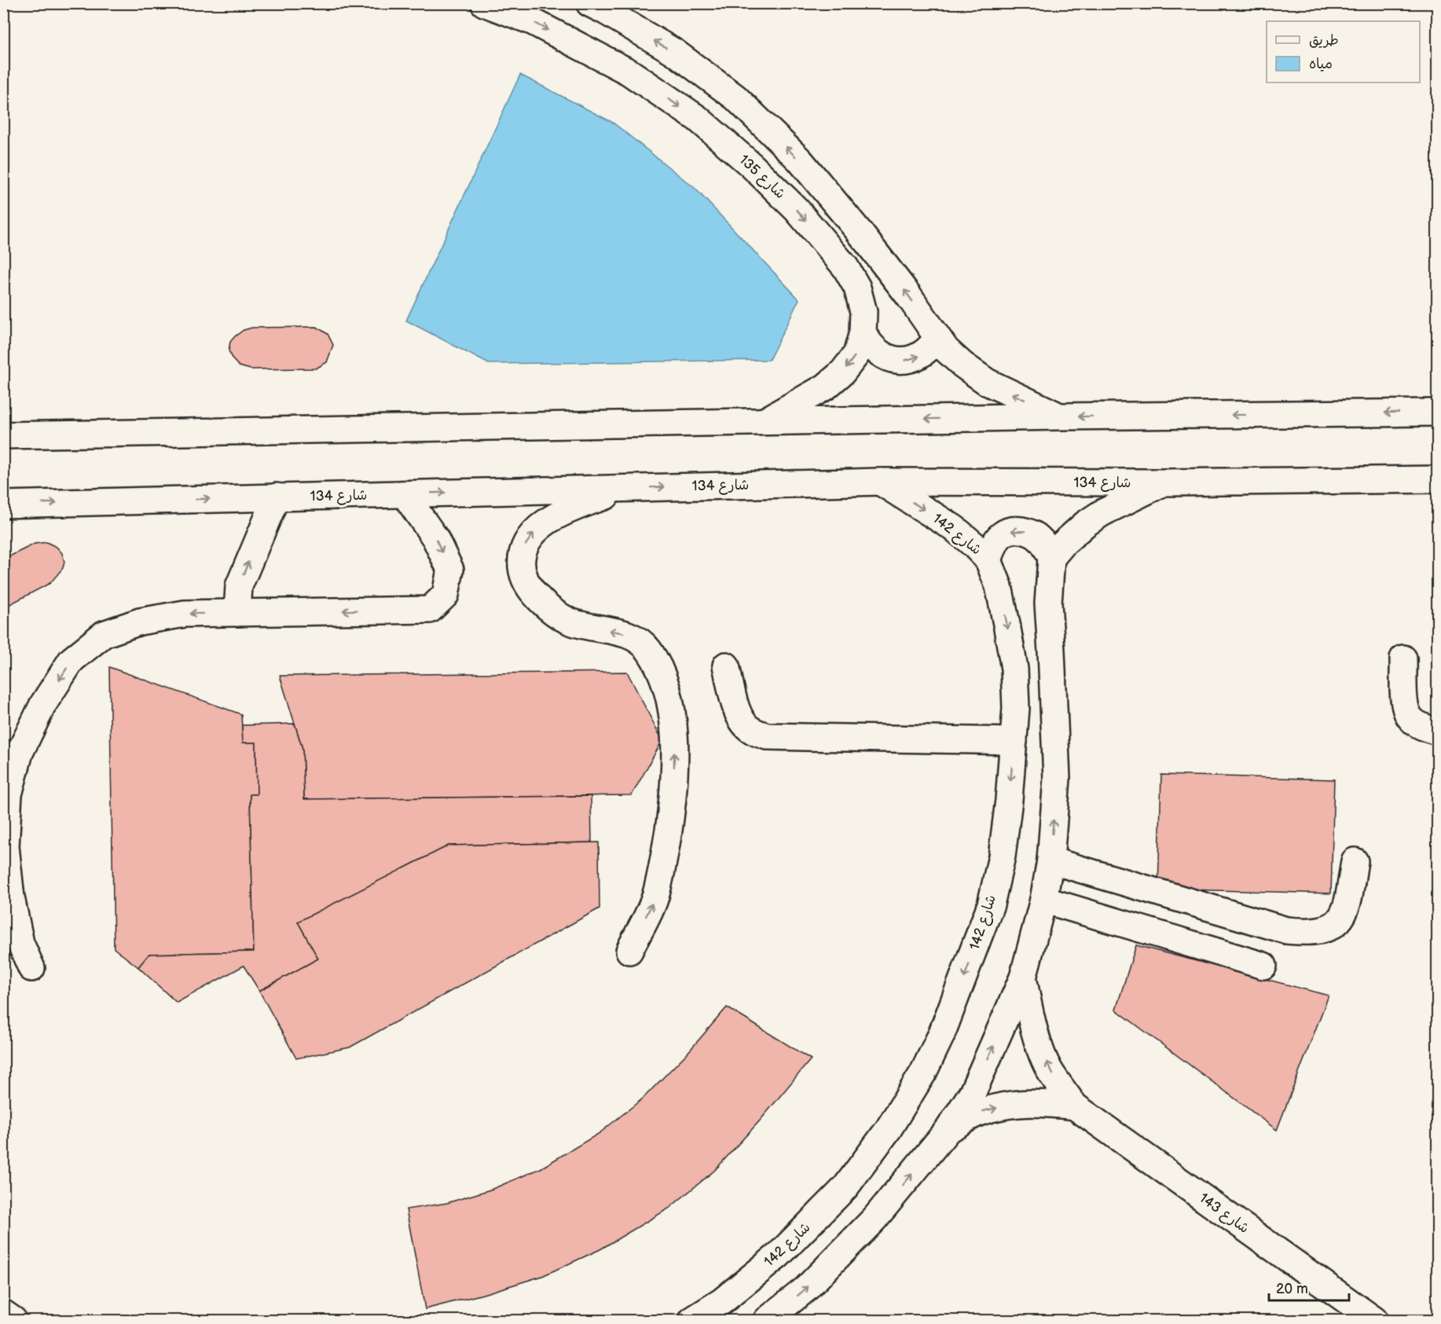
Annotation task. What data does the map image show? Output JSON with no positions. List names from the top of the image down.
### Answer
{
  "streets": {
    "street": [
      "شارع 135",
      "شارع 134",
      "شارع 142",
      "شارع 143"
    ]
  },
  "crossings": [
    ["شارع 134", "شارع 142"]
  ],
  "legend": ["طريق", "مياه"],
  "scale_bar": "20 m"
}
